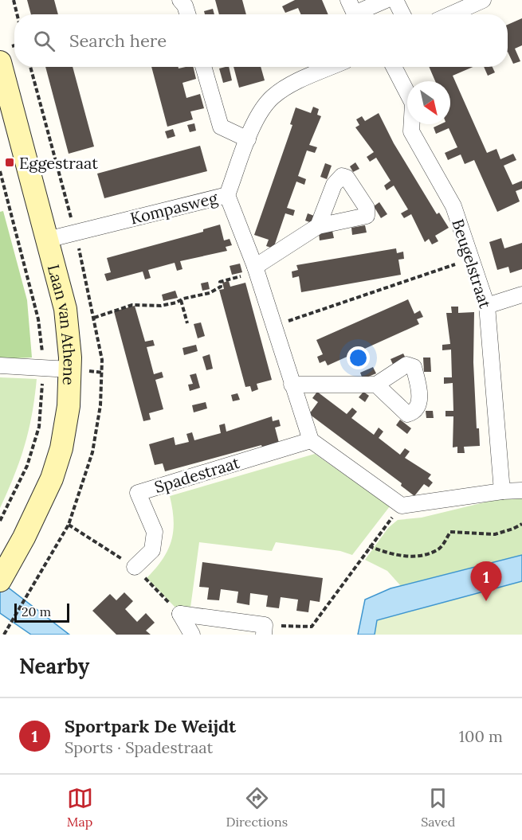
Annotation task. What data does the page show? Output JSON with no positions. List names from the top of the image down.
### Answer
{
  "streets": {
    "street": [
      "Kompasweg",
      "Beugelstraat",
      "Laan van Athene",
      "Spadestraat"
    ]
  },
  "crossings": [
    ["Kompasweg", "Laan van Athene"]
  ],
  "places": {
    "transit": ["Eggestraat"]
  },
  "scale_bar": "20 m",
  "north": "bottom right",
  "page": {
    "search": "Search here",
    "pins": "1",
    "scale": "20 m",
    "heading": "Nearby",
    "list": [
      {
        "mark": "1",
        "name": "Sportpark De Weijdt",
        "note": "Sports · Spadestraat",
        "value": "100 m"
      }
    ],
    "nav": ["Map", "Directions", "Saved"]
  }
}
